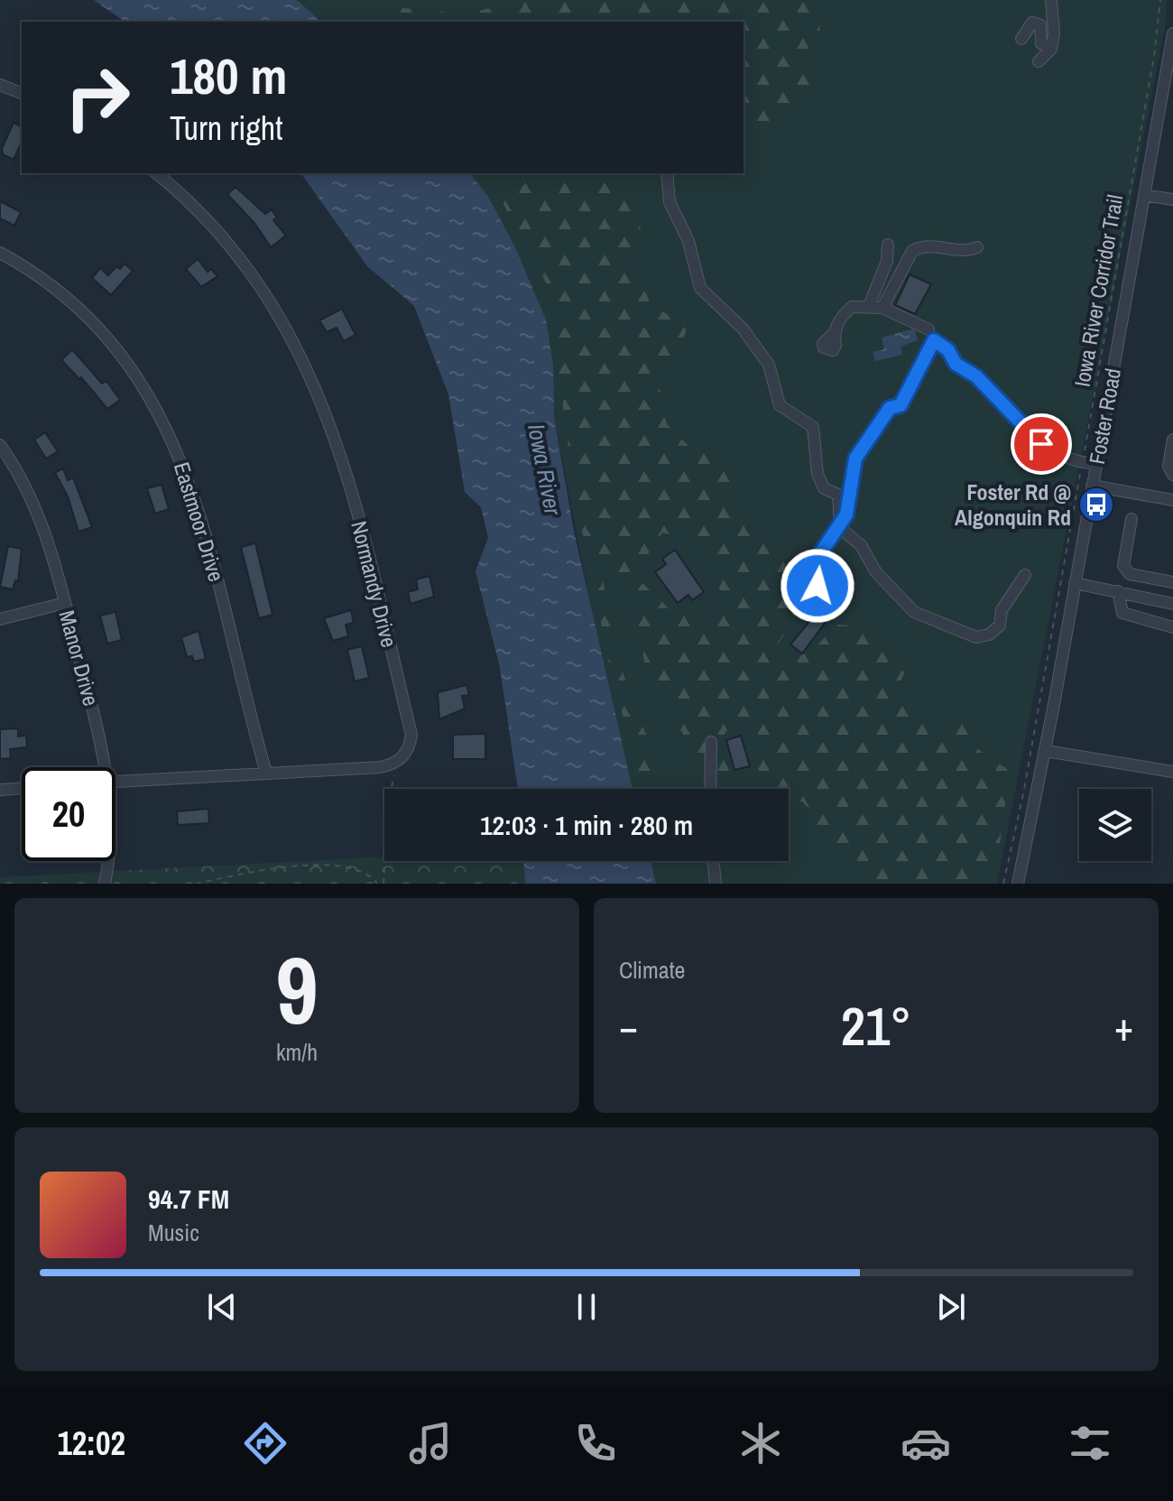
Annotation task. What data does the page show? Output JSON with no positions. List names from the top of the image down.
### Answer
{
  "streets": {
    "street": [
      "Foster Road",
      "Eastmoor Drive",
      "Normandy Drive",
      "Manor Drive"
    ],
    "path": ["Iowa River Corridor Trail"]
  },
  "crossings": [
    ["Eastmoor Drive", "Normandy Drive"]
  ],
  "water": ["Iowa River"],
  "places": {
    "bus stop": ["Foster Rd @ Algonquin Rd"]
  },
  "page": {
    "turn": ["180 m", "Turn right"],
    "limit": "20",
    "trip": "12:03 · 1 min · 280 m",
    "tile": [
      ["9", "km/h"],
      "Climate"
    ],
    "heat": ["−", "21°", "+"],
    "song": ["94.7 FM", "Music"],
    "tabs": "12:02"
  }
}
